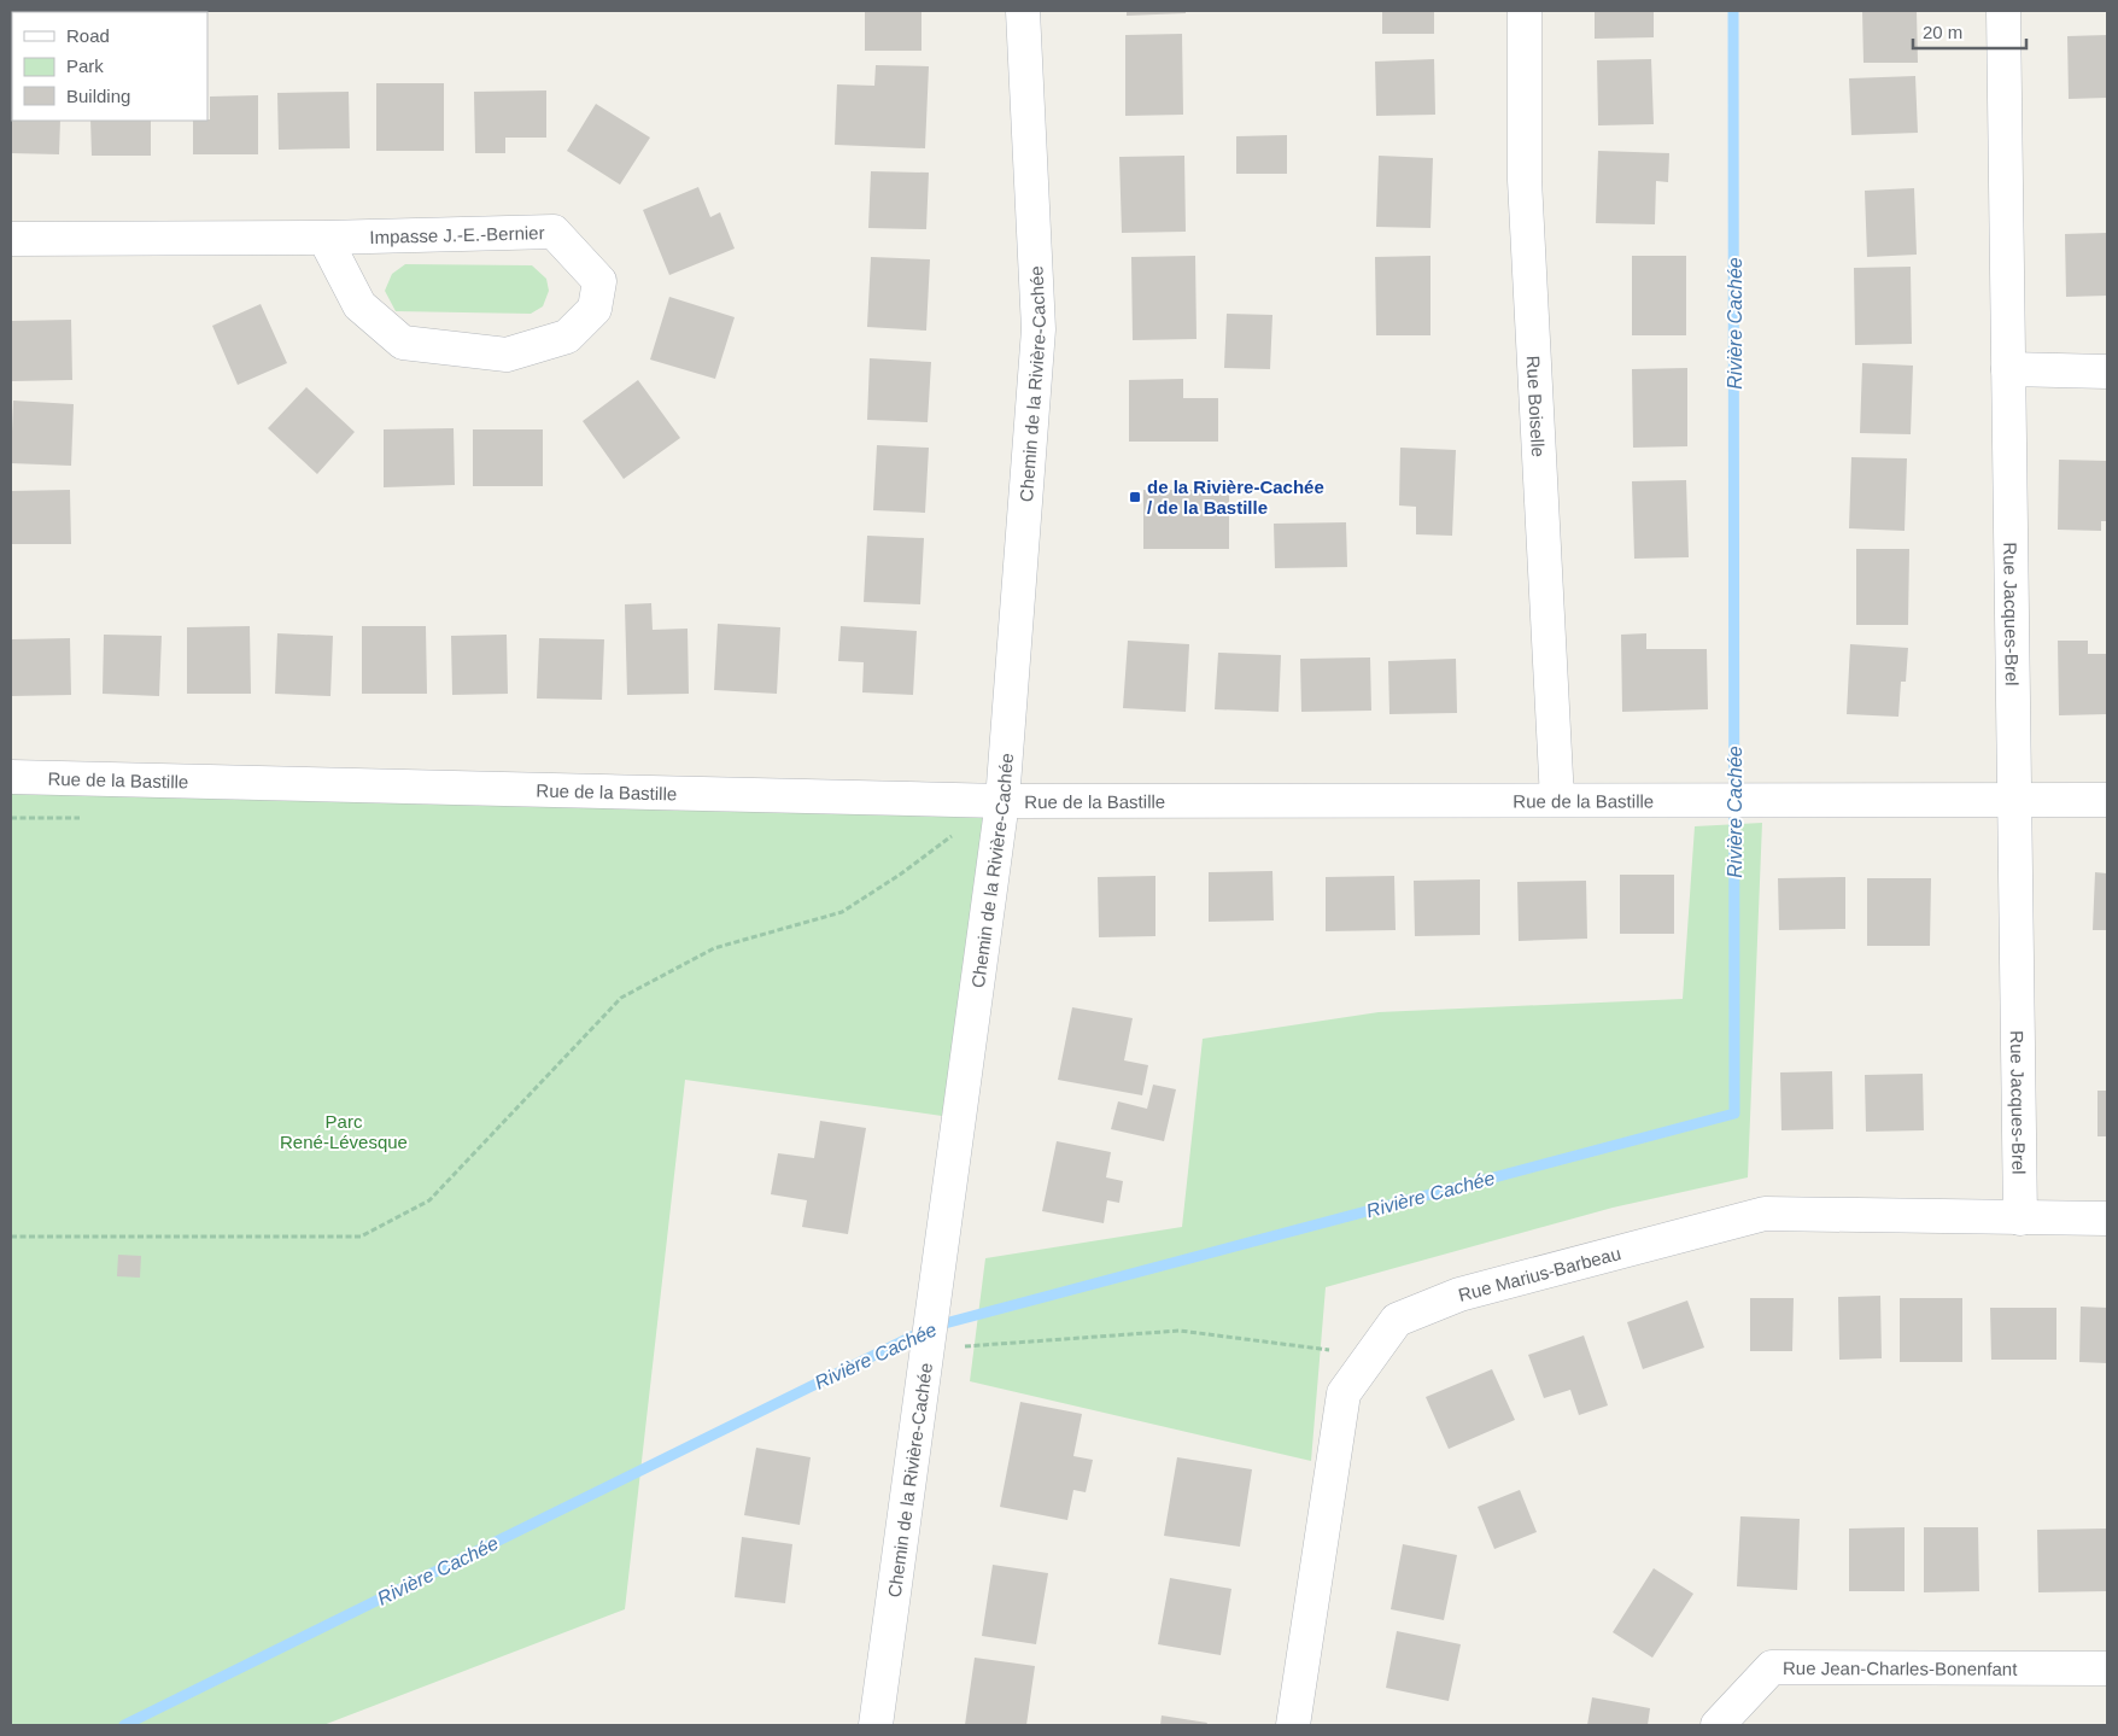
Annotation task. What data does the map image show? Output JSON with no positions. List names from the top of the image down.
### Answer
{
  "streets": {
    "street": [
      "Impasse J.-E.-Bernier",
      "Chemin de la Rivière-Cachée",
      "Rue Boiselle",
      "Rue Jacques-Brel",
      "Rue de la Bastille",
      "Rue Marius-Barbeau",
      "Rue Jean-Charles-Bonenfant"
    ]
  },
  "crossings": [
    ["Chemin de la Rivière-Cachée", "Rue de la Bastille"],
    ["Rue Boiselle", "Rue de la Bastille"],
    ["Rue Jacques-Brel", "Rue de la Bastille"],
    ["Rue Jacques-Brel", "Rue Marius-Barbeau"]
  ],
  "water": ["Rivière Cachée"],
  "parks": ["Parc René-Lévesque"],
  "places": {
    "transit": ["de la Rivière-Cachée / de la Bastille"]
  },
  "legend": ["Road", "Park", "Building"],
  "scale_bar": "20 m"
}
